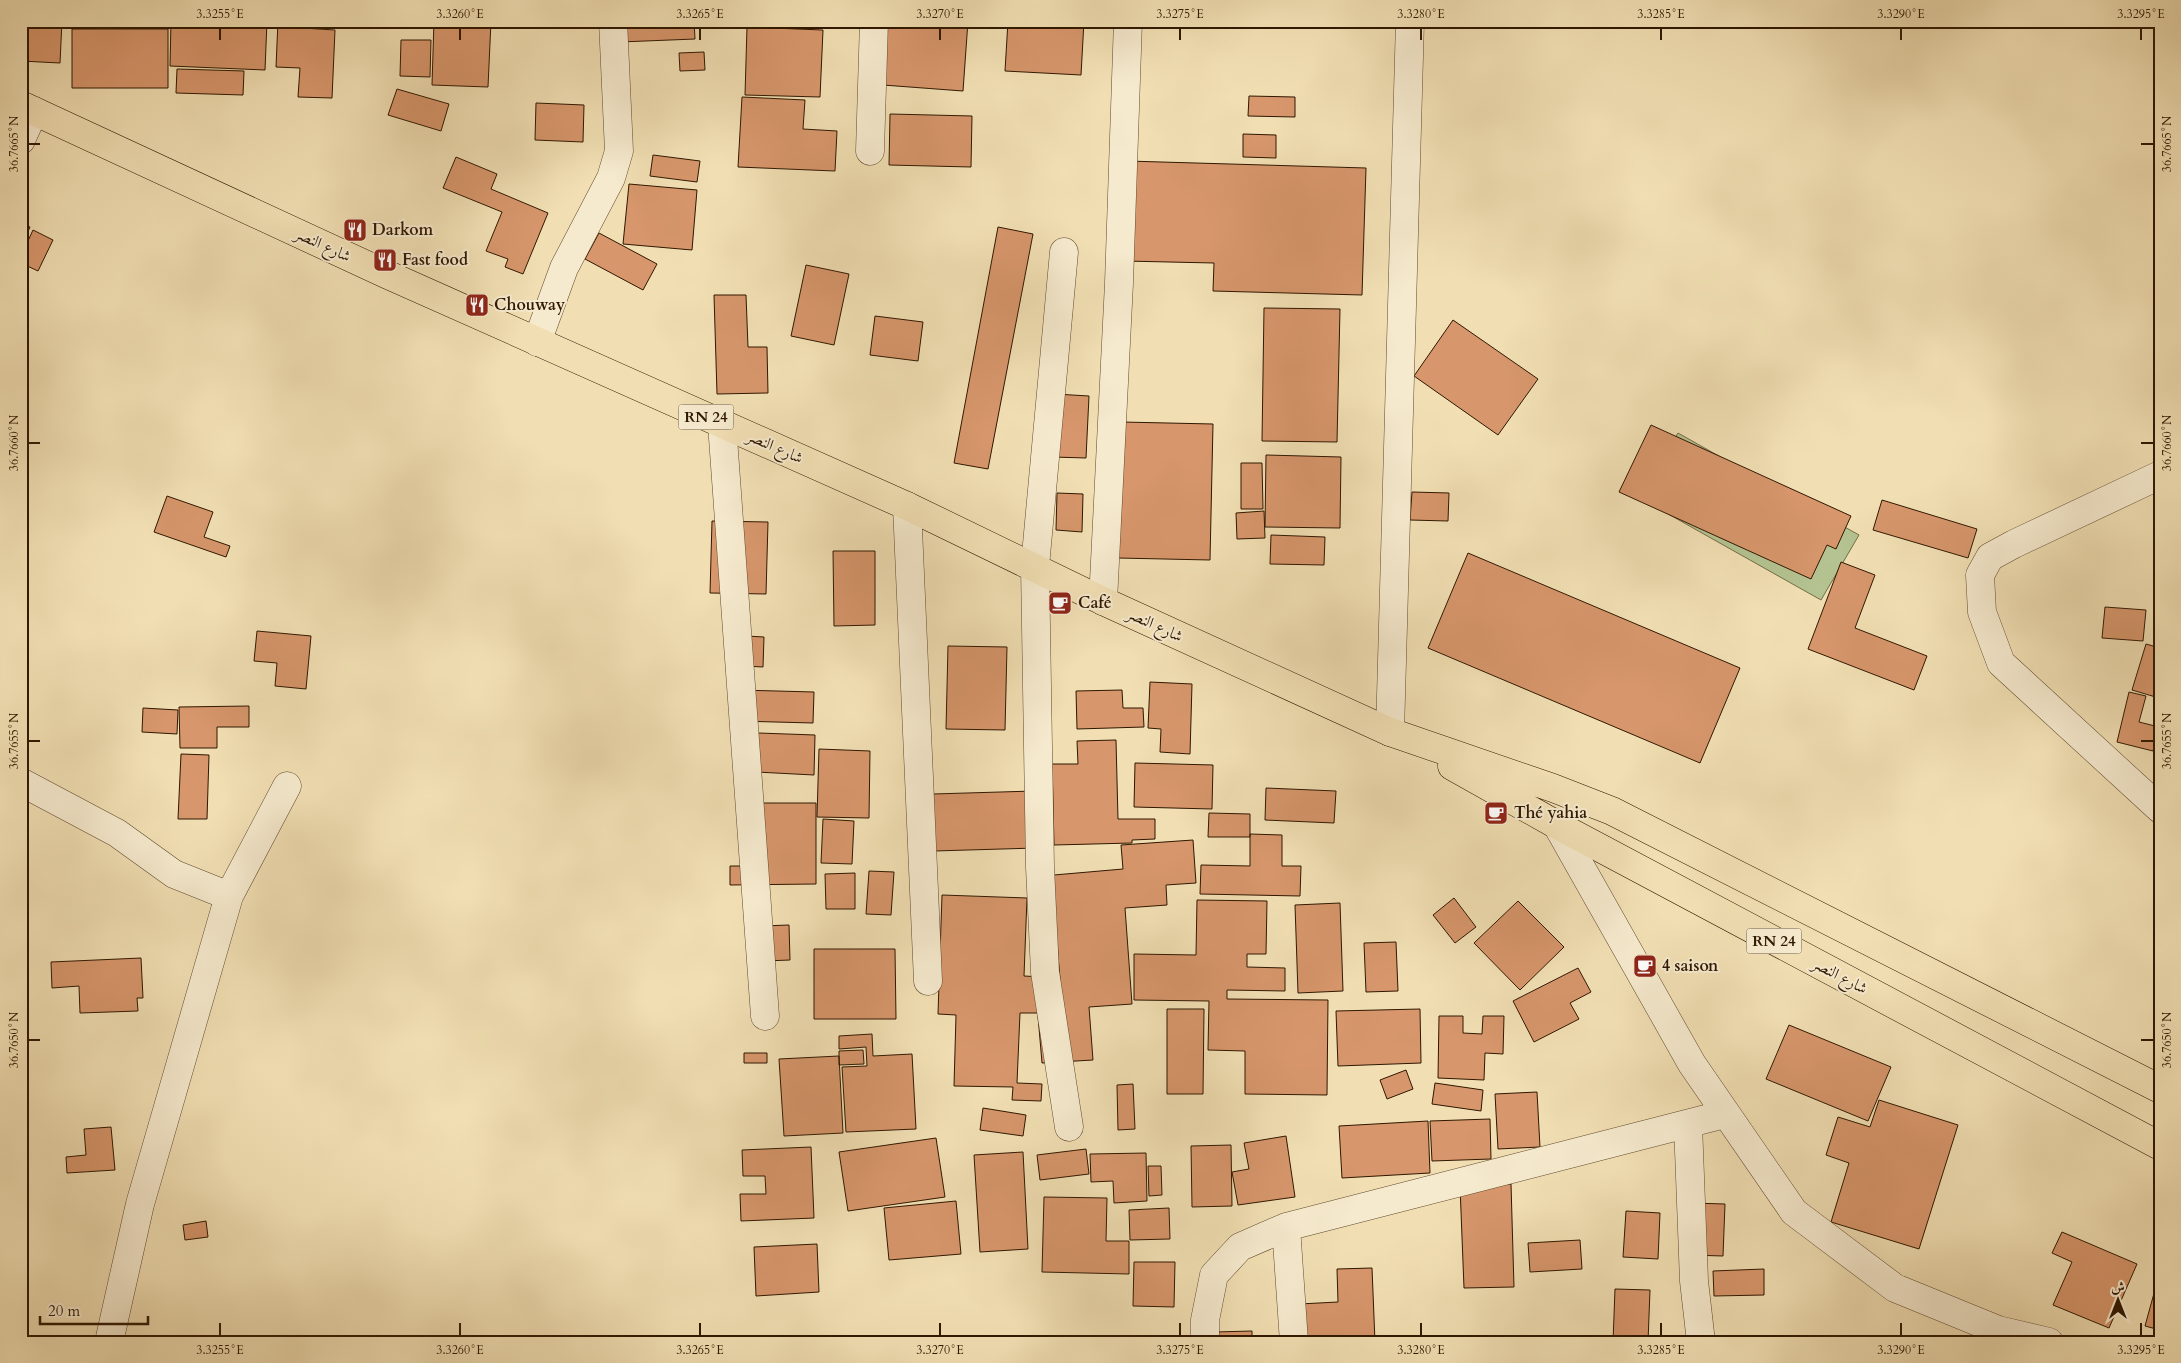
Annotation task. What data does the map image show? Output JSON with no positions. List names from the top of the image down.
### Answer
{
  "streets": {
    "main road": ["شارع النصر", "RN 24"]
  },
  "places": {
    "restaurant": ["Darkom", "Fast food", "Chouway"],
    "cafe": ["Café", "Thé yahia", "4 saison"]
  },
  "scale_bar": "20 m",
  "north": "top",
  "coordinates": [
    "3.3255°E",
    "3.3260°E",
    "3.3265°E",
    "3.3270°E",
    "3.3275°E",
    "3.3280°E",
    "3.3285°E",
    "3.3290°E",
    "3.3295°E",
    "36.7665°N",
    "36.7660°N",
    "36.7655°N",
    "36.7650°N"
  ]
}
